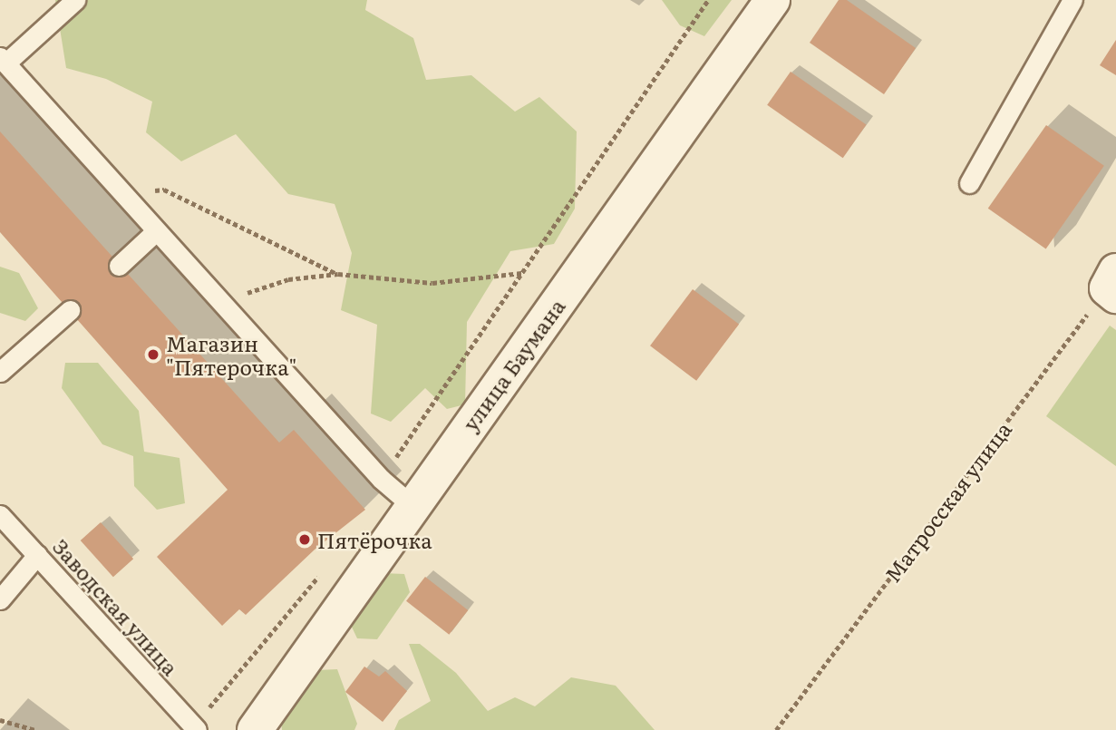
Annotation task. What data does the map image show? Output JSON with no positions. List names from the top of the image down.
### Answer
{
  "streets": {
    "street": ["улица Баумана"],
    "lane": ["Заводская улица"],
    "path": ["Матросская улица"]
  },
  "places": ["Магазин \"Пятерочка\"", "Пятёрочка"]
}
